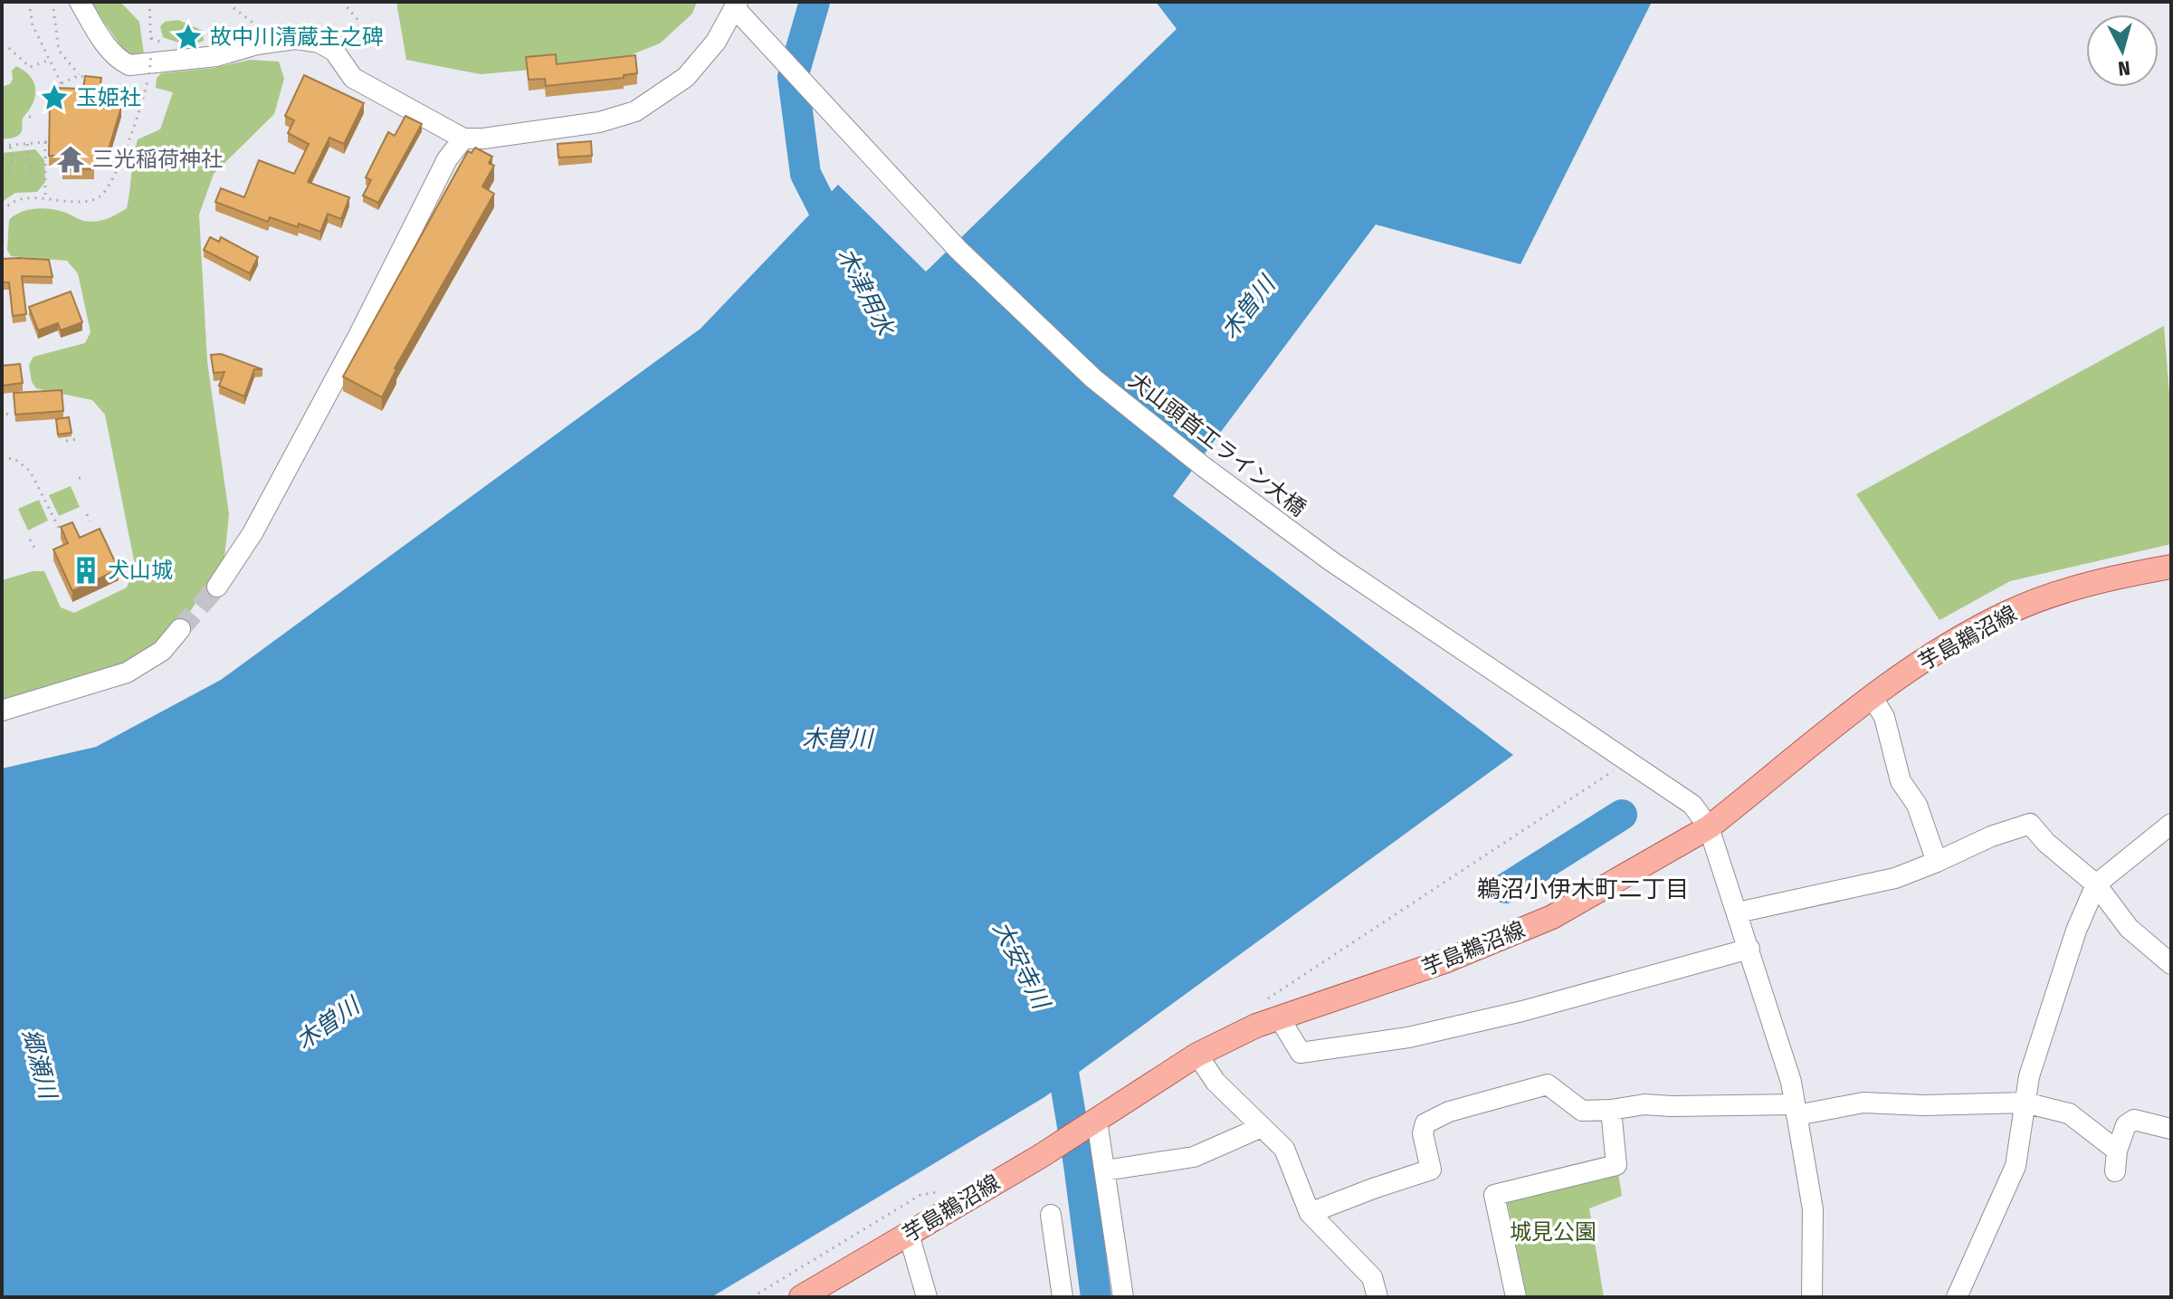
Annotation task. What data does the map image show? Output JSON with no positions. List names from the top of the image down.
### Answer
{
  "streets": {
    "main road": ["芋島鵜沼線"],
    "street": ["犬山頭首工ライン大橋"]
  },
  "crossings": [
    ["犬山頭首工ライン大橋", "芋島鵜沼線"]
  ],
  "districts": ["鵜沼小伊木町二丁目"],
  "water": [
    "木津用水",
    "木曽川",
    "大安寺川",
    "郷瀬川"
  ],
  "parks": ["城見公園"],
  "places": {
    "place": ["故中川清蔵主之碑", "玉姫社"],
    "temple": ["三光稲荷神社"],
    "building": ["犬山城"]
  },
  "north": "bottom"
}
